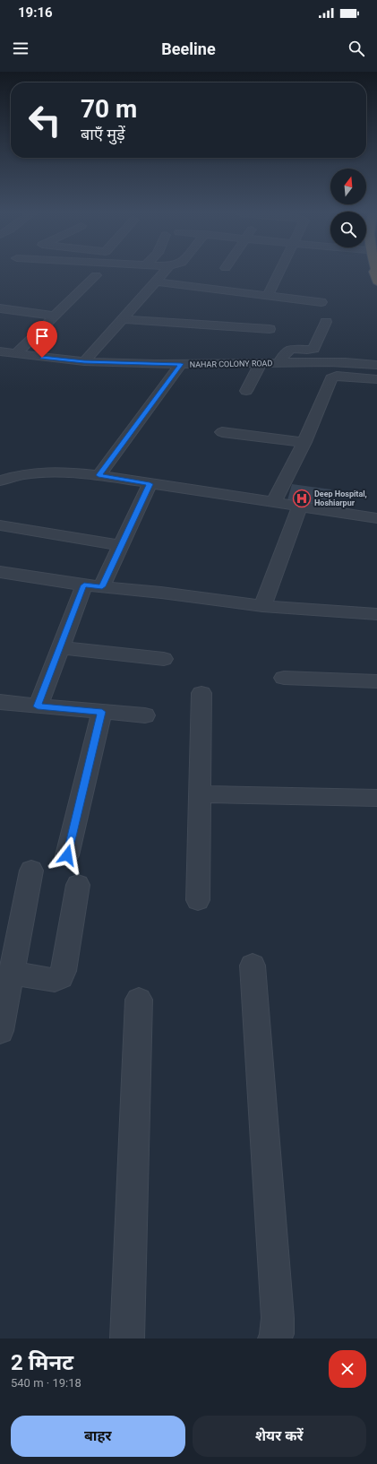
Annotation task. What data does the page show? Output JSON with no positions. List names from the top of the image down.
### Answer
{
  "streets": {
    "street": ["NAHAR COLONY ROAD"]
  },
  "places": {
    "hospital": ["Deep Hospital, Hoshiarpur"]
  },
  "north": "top",
  "page": {
    "status": "19:16",
    "header": "Beeline",
    "turn": ["70 m", "बाएँ मुड़ें"],
    "heading": ["2 मिनट", "540 m · 19:18"],
    "buttons": ["बाहर", "शेयर करें"]
  }
}
